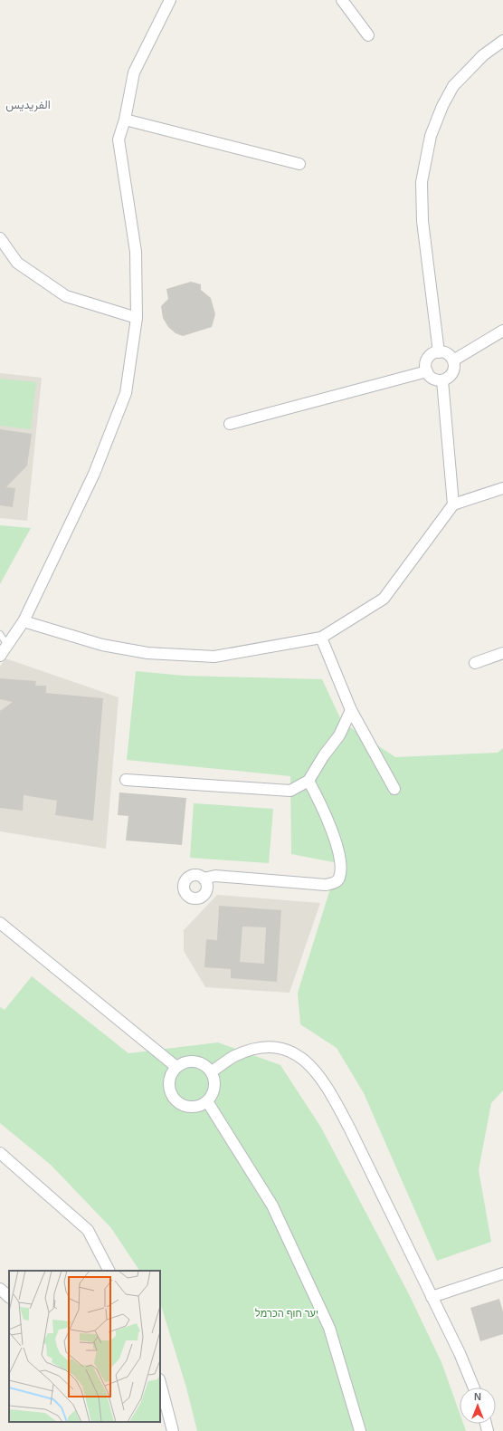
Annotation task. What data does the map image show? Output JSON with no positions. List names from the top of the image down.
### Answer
{
  "districts": ["الفريديس"],
  "parks": ["יער חוף הכרמל"],
  "north": "top"
}
